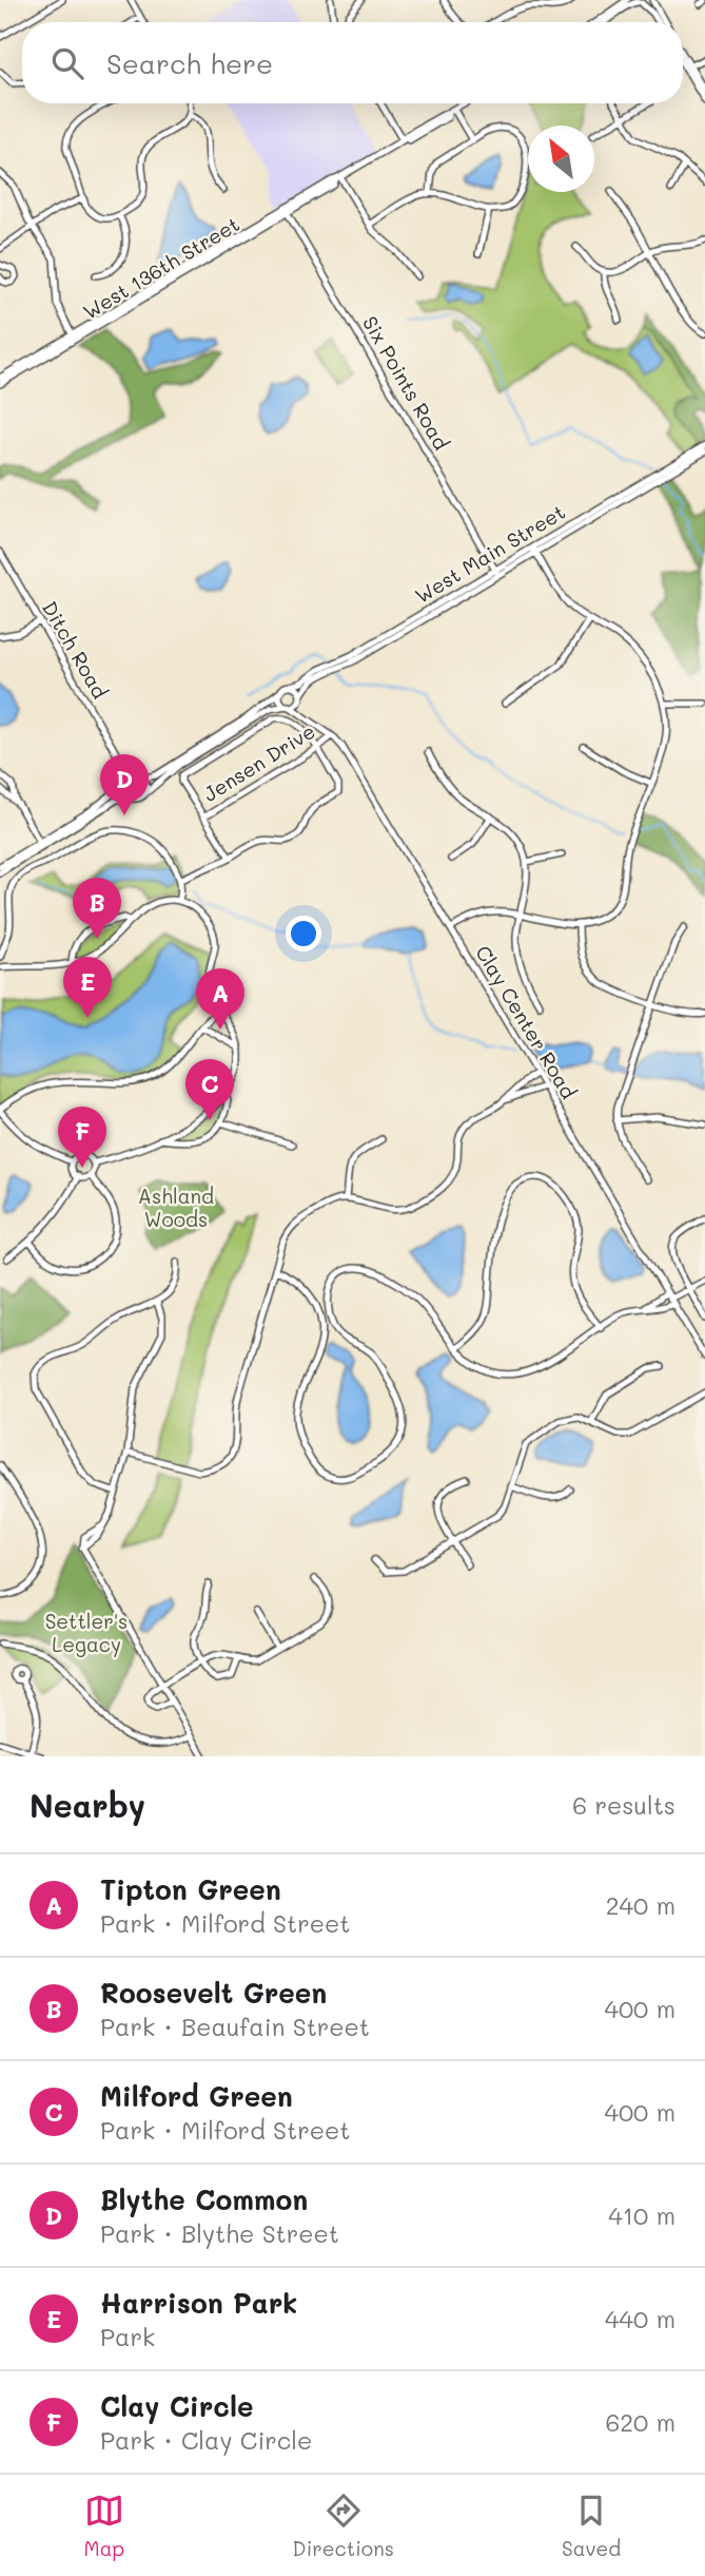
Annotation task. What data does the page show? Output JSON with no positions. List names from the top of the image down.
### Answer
{
  "streets": {
    "street": [
      "West 136th Street",
      "Six Points Road",
      "West Main Street",
      "Ditch Road",
      "Jensen Drive",
      "Clay Center Road"
    ]
  },
  "crossings": [
    ["West 136th Street", "Six Points Road"],
    ["Six Points Road", "West Main Street"],
    ["West Main Street", "Clay Center Road"],
    ["Jensen Drive", "Clay Center Road"]
  ],
  "parks": ["Ashland Woods", "Settler's Legacy"],
  "north": "top left",
  "page": {
    "search": "Search here",
    "pins": [
      "D",
      "B",
      "E",
      "A",
      "C",
      "F"
    ],
    "heading": ["Nearby", "6 results"],
    "list": [
      {
        "mark": "A",
        "name": "Tipton Green",
        "note": "Park · Milford Street",
        "value": "240 m"
      },
      {
        "mark": "B",
        "name": "Roosevelt Green",
        "note": "Park · Beaufain Street",
        "value": "400 m"
      },
      {
        "mark": "C",
        "name": "Milford Green",
        "note": "Park · Milford Street",
        "value": "400 m"
      },
      {
        "mark": "D",
        "name": "Blythe Common",
        "note": "Park · Blythe Street",
        "value": "410 m"
      },
      {
        "mark": "E",
        "name": "Harrison Park",
        "note": "Park",
        "value": "440 m"
      },
      {
        "mark": "F",
        "name": "Clay Circle",
        "note": "Park · Clay Circle",
        "value": "620 m"
      }
    ],
    "nav": ["Map", "Directions", "Saved"]
  }
}
